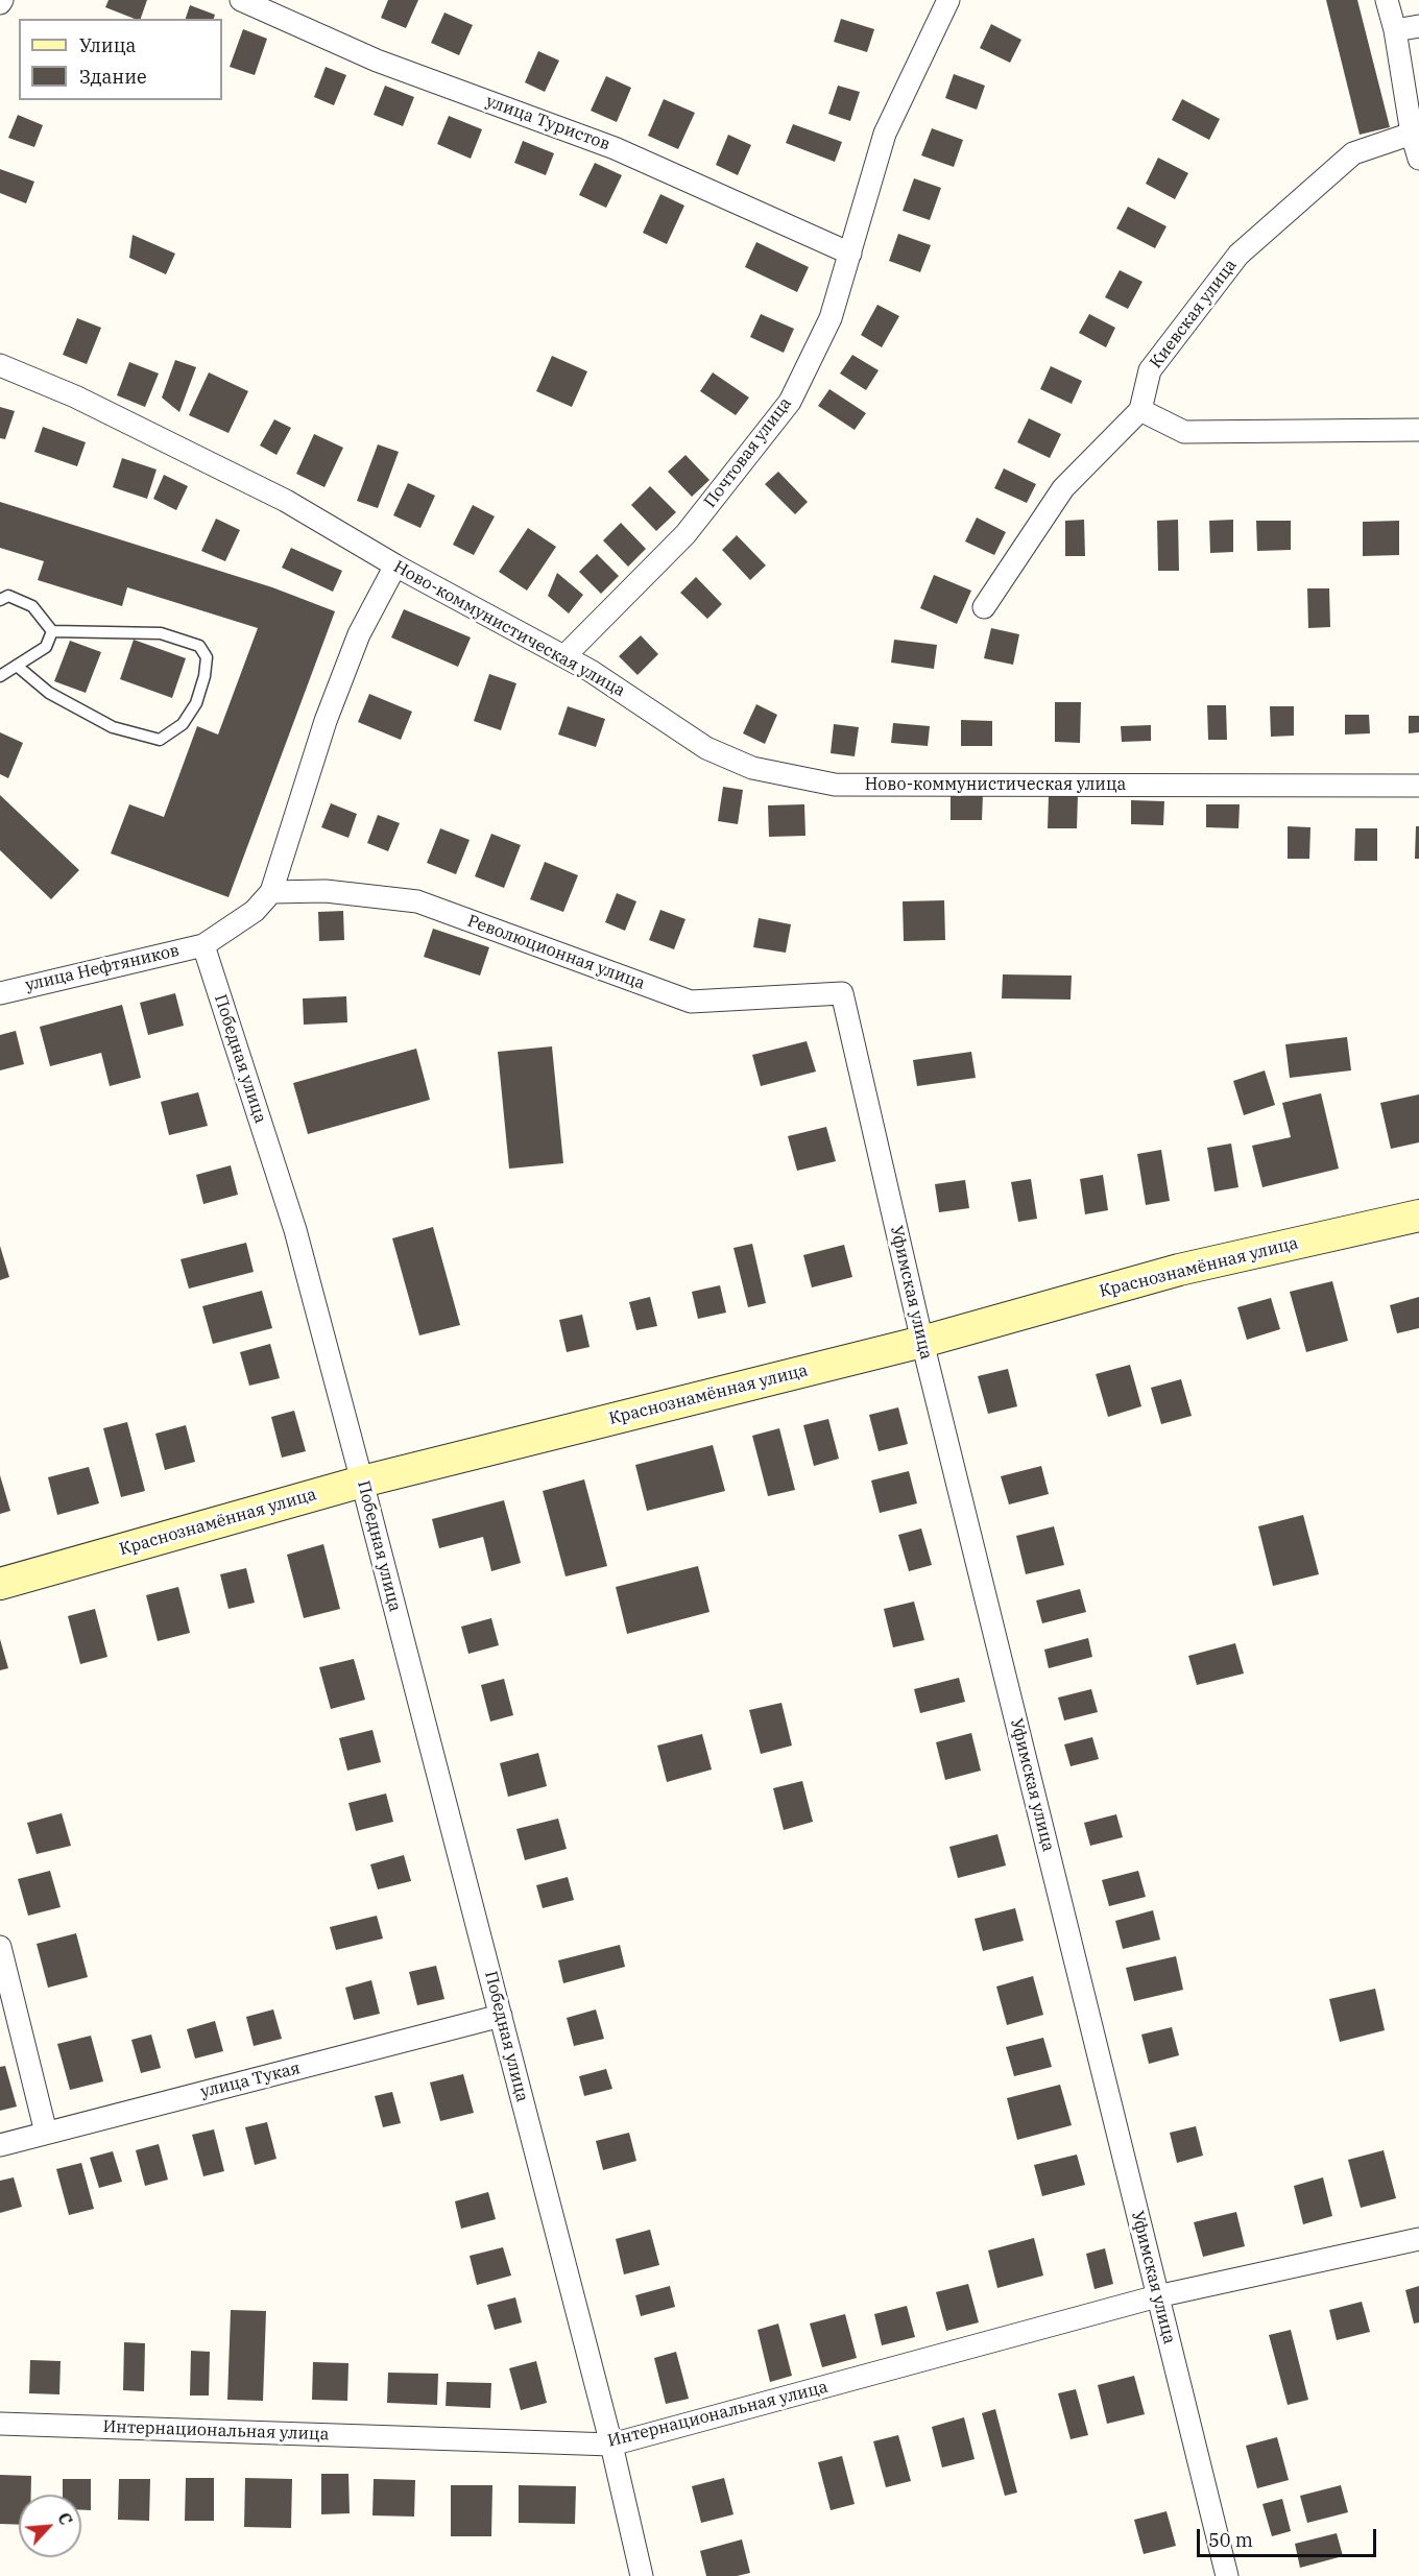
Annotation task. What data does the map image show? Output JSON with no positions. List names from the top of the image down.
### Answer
{
  "streets": {
    "street": [
      "улица Туристов",
      "Киевская улица",
      "Почтовая улица",
      "Ново-коммунистическая улица",
      "Революционная улица",
      "улица Нефтяников",
      "Победная улица",
      "Краснознамённая улица",
      "Уфимская улица",
      "улица Тукая",
      "Интернациональная улица"
    ]
  },
  "crossings": [
    ["улица Туристов", "Почтовая улица"],
    ["Почтовая улица", "Ново-коммунистическая улица"],
    ["Революционная улица", "Уфимская улица"],
    ["улица Нефтяников", "Победная улица"],
    ["Победная улица", "Краснознамённая улица"],
    ["Победная улица", "улица Тукая"],
    ["Победная улица", "Интернациональная улица"],
    ["Краснознамённая улица", "Уфимская улица"],
    ["Уфимская улица", "Интернациональная улица"]
  ],
  "legend": ["Улица", "Здание"],
  "scale_bar": "50 m",
  "north": "top right"
}
